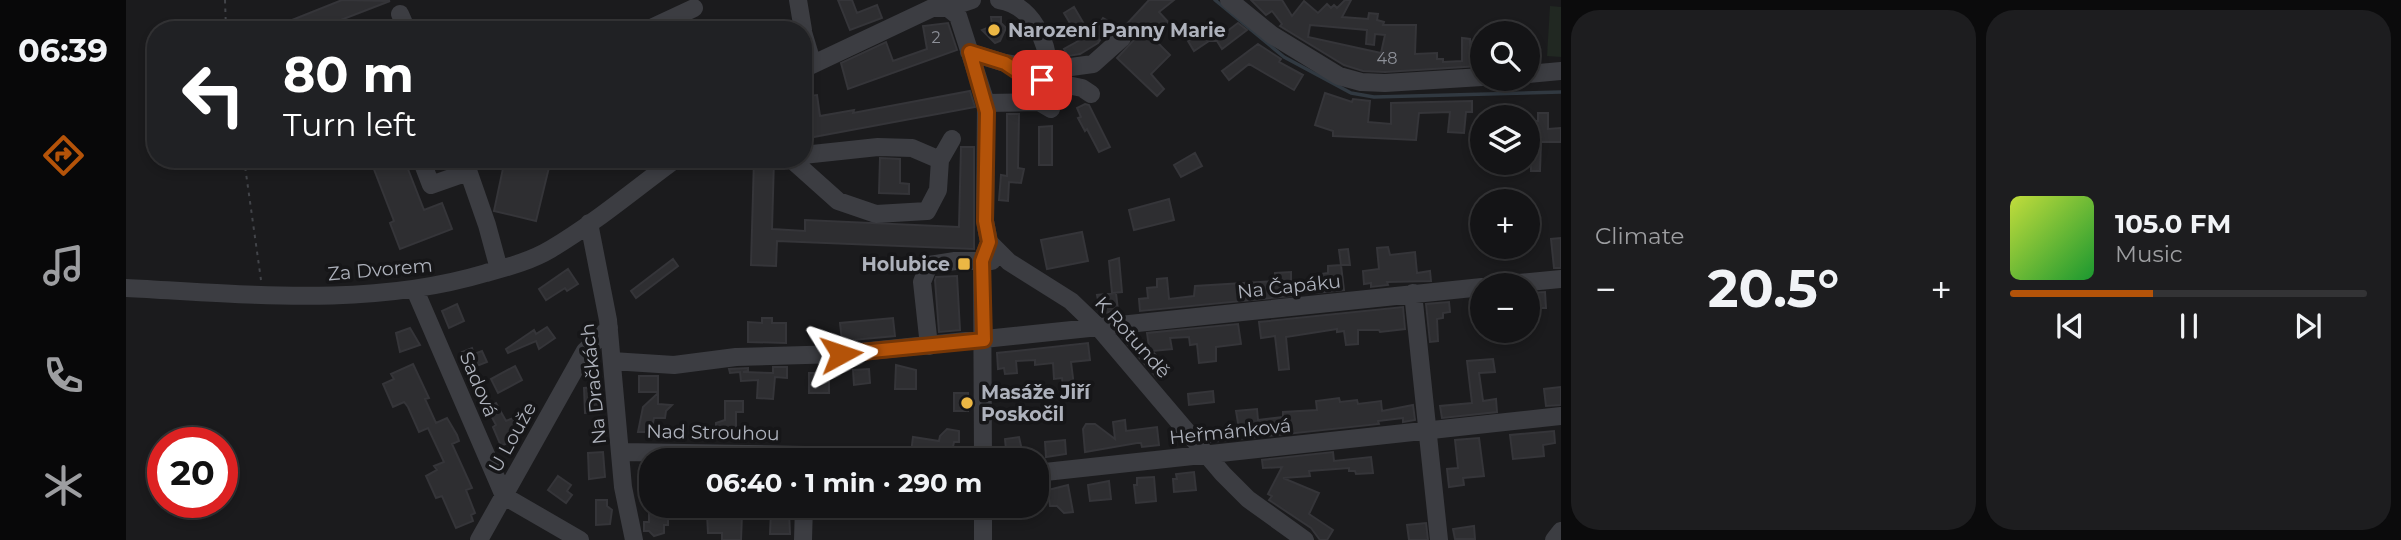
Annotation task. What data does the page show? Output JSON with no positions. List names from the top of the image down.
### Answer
{
  "streets": {
    "street": [
      "Za Dvorem",
      "Na Čapáku",
      "K Rotundě",
      "Sadová",
      "Na Dračkách",
      "Heřmánková",
      "Nad Strouhou",
      "U Louže"
    ]
  },
  "crossings": [
    ["Za Dvorem", "Sadová"],
    ["Za Dvorem", "Na Dračkách"],
    ["Na Čapáku", "K Rotundě"],
    ["Na Čapáku", "Na Dračkách"],
    ["K Rotundě", "Heřmánková"],
    ["Sadová", "U Louže"],
    ["Na Dračkách", "Nad Strouhou"],
    ["Na Dračkách", "U Louže"]
  ],
  "places": {
    "other": ["Narození Panny Marie", "Masáže Jiří Poskočil"],
    "transit": ["Holubice"]
  },
  "house_numbers": ["2", "48"],
  "page": {
    "tabs": "06:39",
    "tile": "Climate",
    "map_buttons": ["+", "−"],
    "turn": ["80 m", "Turn left"],
    "song": ["105.0 FM", "Music"],
    "heat": ["−", "20.5°", "+"],
    "limit": "20",
    "trip": "06:40 · 1 min · 290 m"
  }
}
